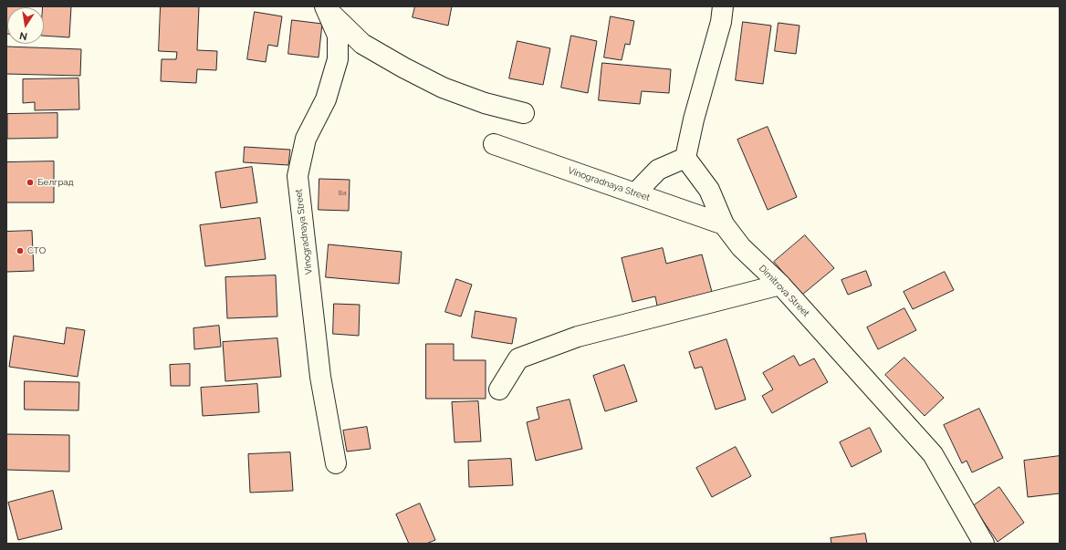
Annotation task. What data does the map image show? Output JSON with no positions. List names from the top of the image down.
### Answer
{
  "streets": {
    "street": ["Vinogradnaya Street", "Dimitrova Street"]
  },
  "crossings": [
    ["Vinogradnaya Street", "Dimitrova Street"]
  ],
  "places": ["Белград", "СТО"],
  "house_numbers": ["8а"],
  "north": "bottom"
}
